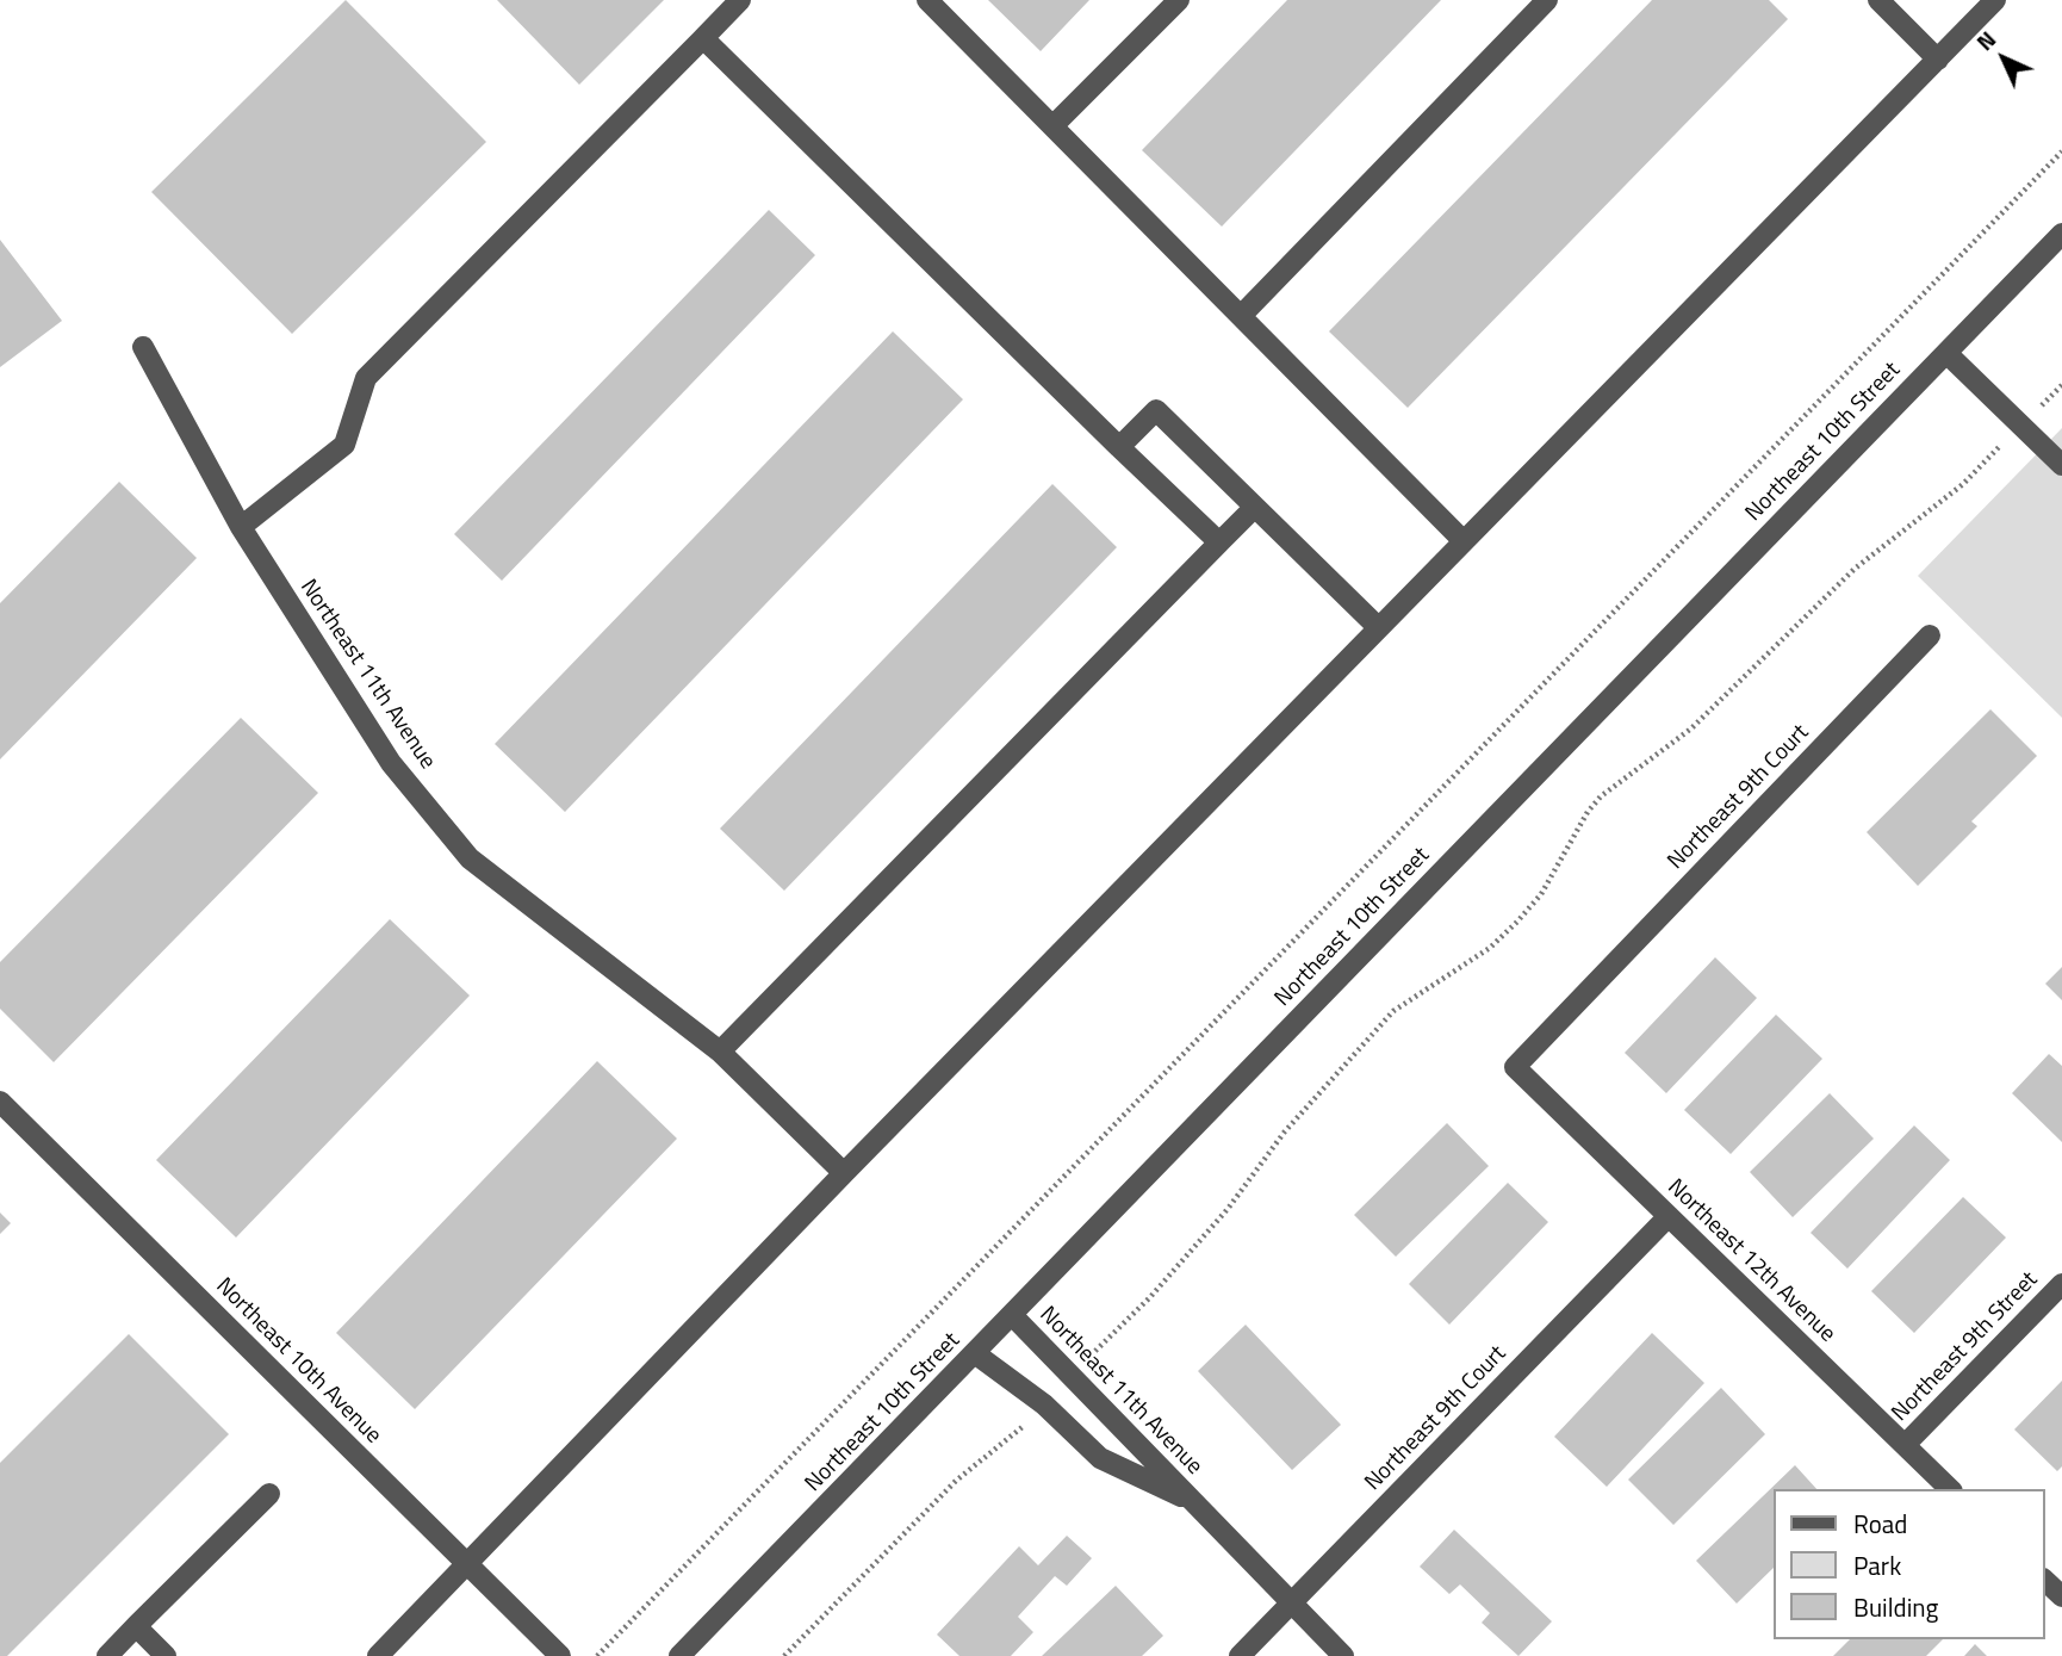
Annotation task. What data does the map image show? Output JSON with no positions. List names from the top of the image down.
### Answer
{
  "streets": {
    "street": [
      "Northeast 10th Street",
      "Northeast 11th Avenue",
      "Northeast 9th Court",
      "Northeast 12th Avenue",
      "Northeast 9th Street",
      "Northeast 10th Avenue"
    ]
  },
  "crossings": [
    ["Northeast 10th Street", "Northeast 11th Avenue"],
    ["Northeast 11th Avenue", "Northeast 9th Court"],
    ["Northeast 9th Court", "Northeast 12th Avenue"],
    ["Northeast 12th Avenue", "Northeast 9th Street"]
  ],
  "legend": ["Road", "Park", "Building"],
  "north": "top left"
}
